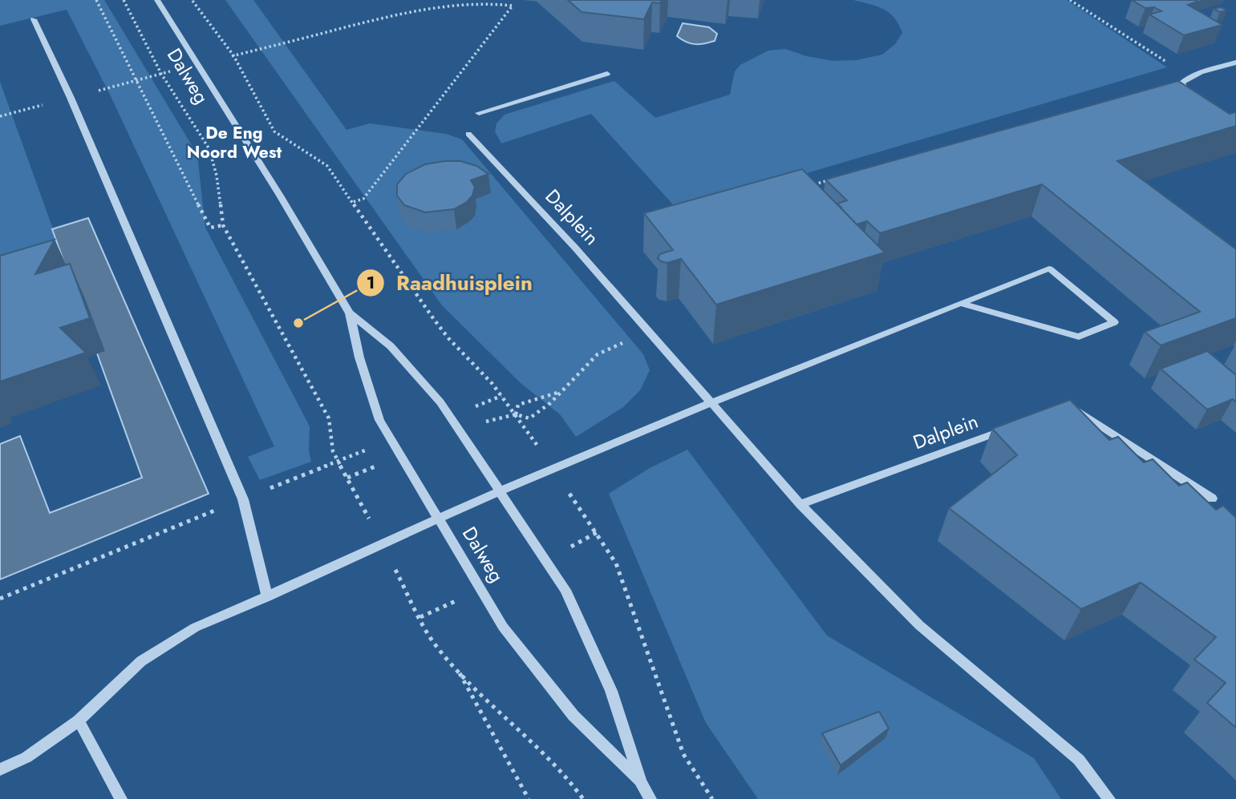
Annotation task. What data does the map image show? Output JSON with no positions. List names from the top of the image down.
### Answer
{
  "streets": {
    "street": ["Dalweg", "Dalplein"]
  },
  "districts": ["De Eng Noord West"],
  "places": ["Raadhuisplein"]
}
